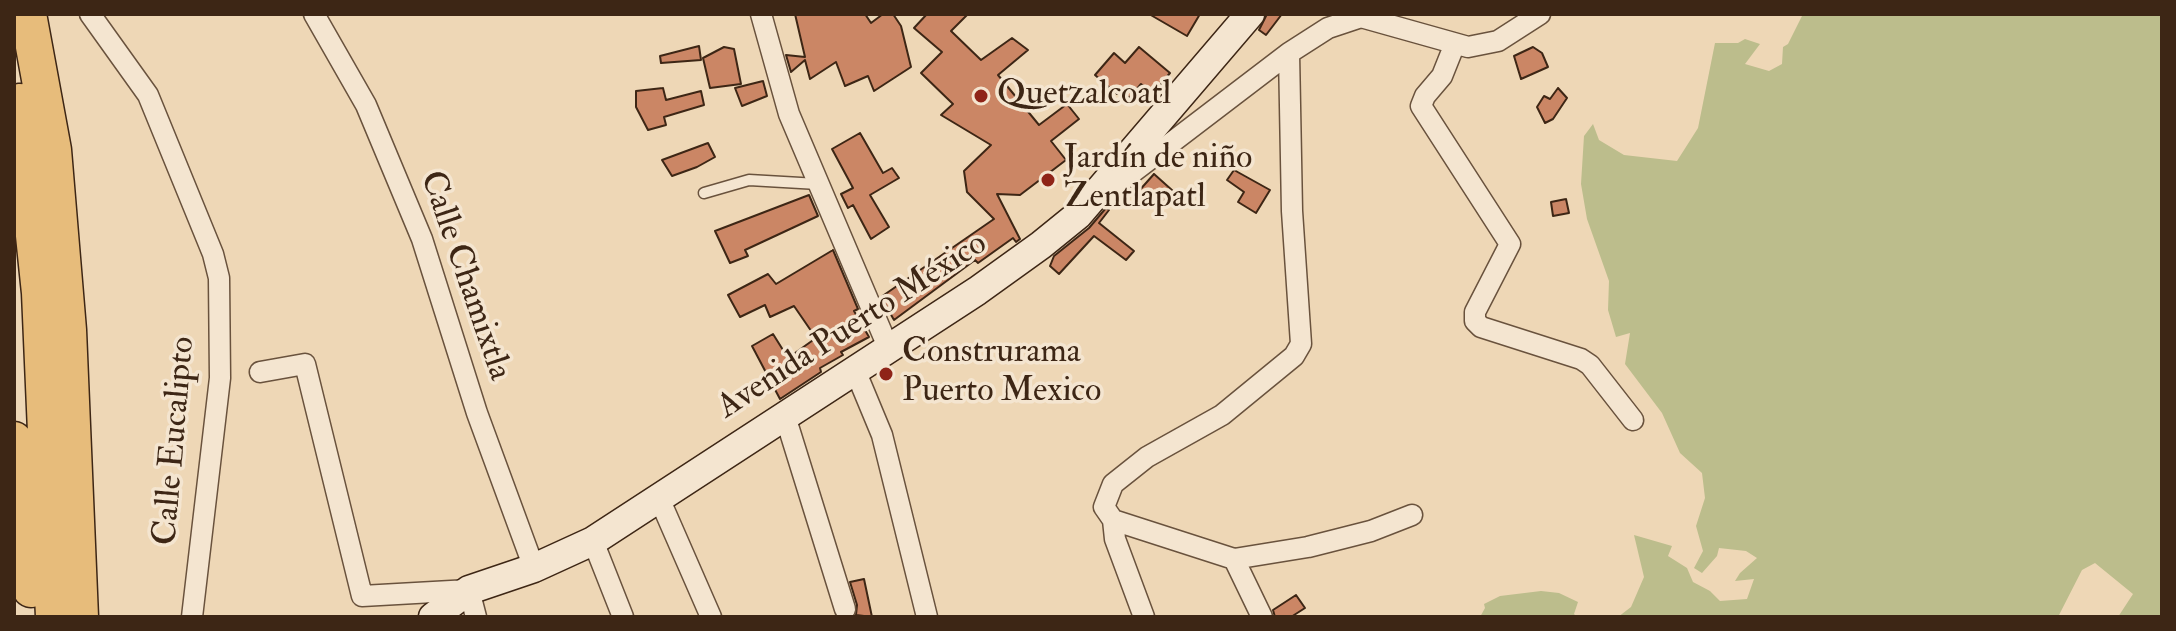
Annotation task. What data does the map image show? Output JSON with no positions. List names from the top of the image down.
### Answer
{
  "streets": {
    "main road": ["Avenida Puerto México"],
    "street": ["Calle Chamixtla", "Calle Eucalipto"]
  },
  "crossings": [
    ["Calle Chamixtla", "Avenida Puerto México"]
  ],
  "places": ["Quetzalcoatl", "Jardín de niño Zentlapatl", "Construrama Puerto Mexico"]
}
